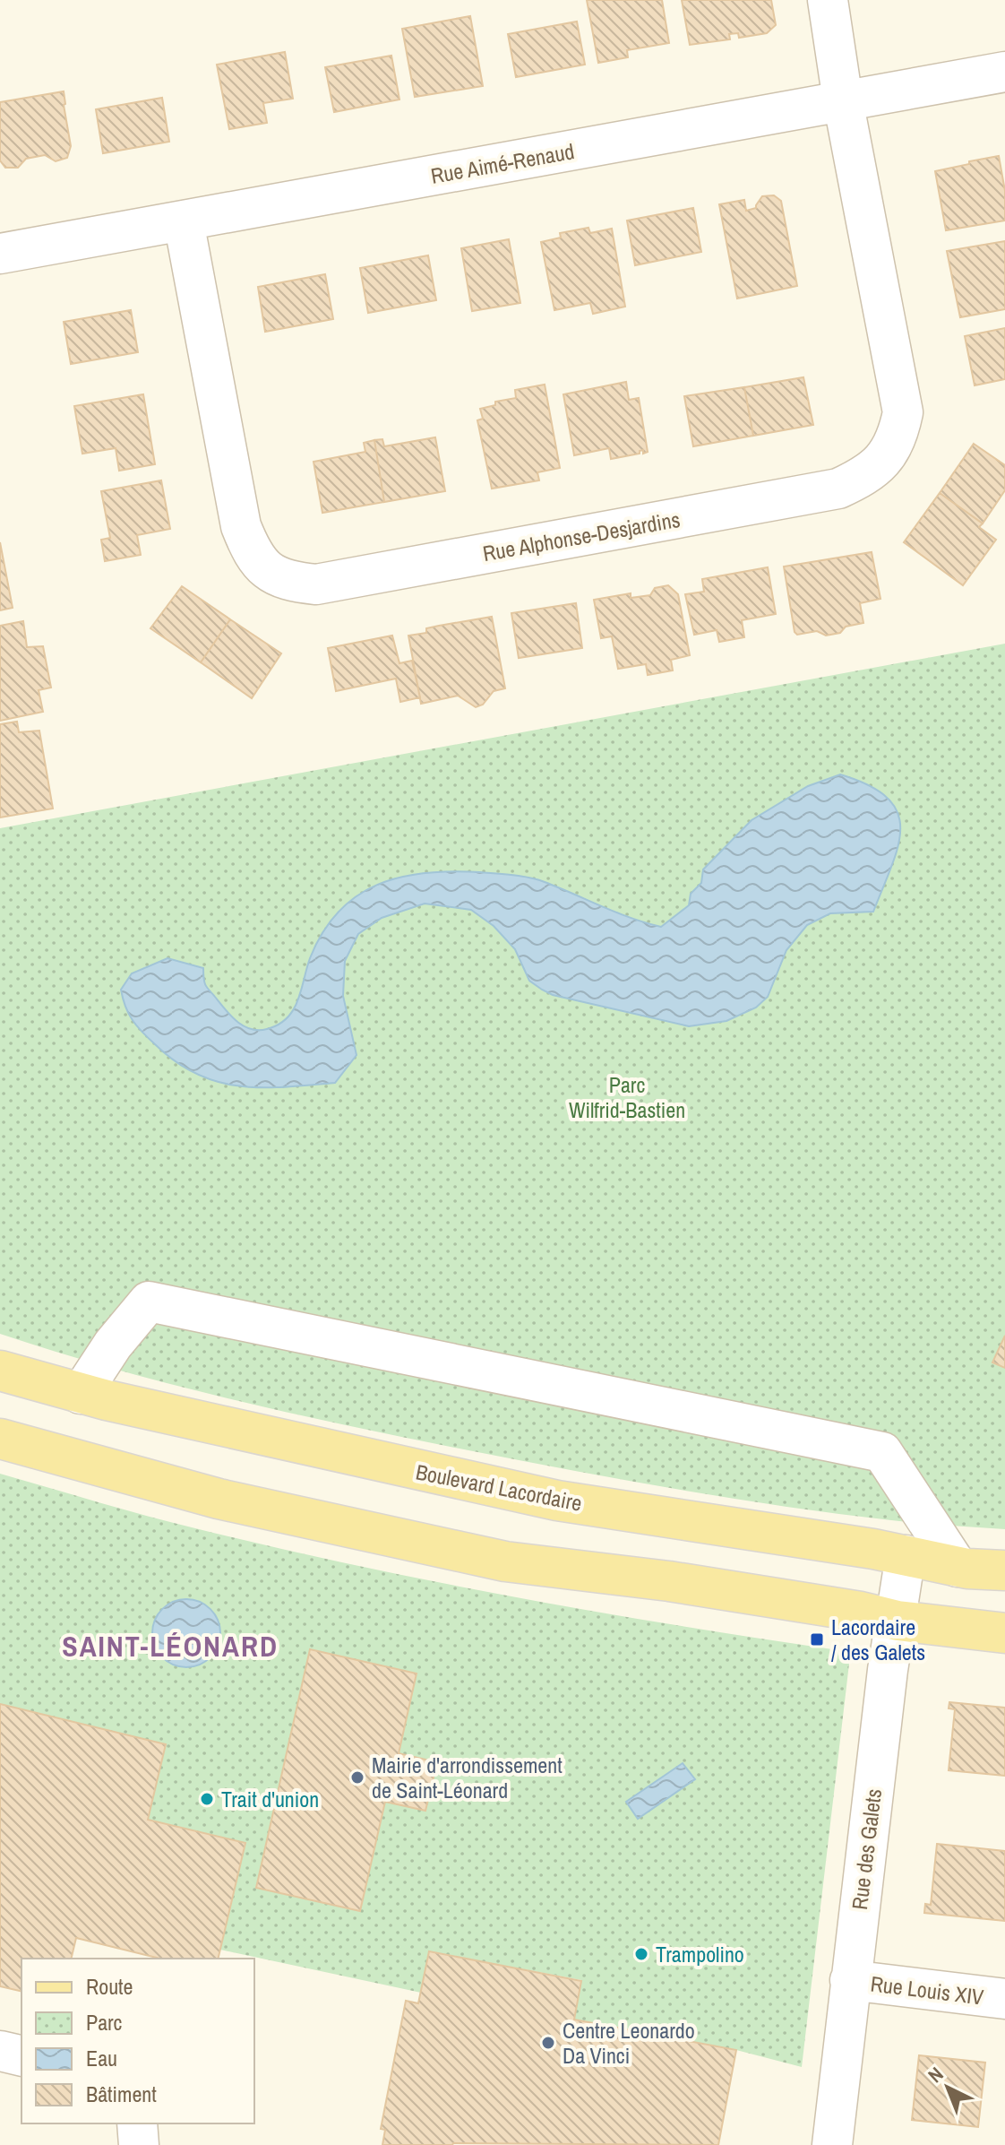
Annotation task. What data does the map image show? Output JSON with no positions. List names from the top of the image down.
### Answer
{
  "streets": {
    "main road": ["Boulevard Lacordaire"],
    "street": [
      "Rue Aimé-Renaud",
      "Rue Alphonse-Desjardins",
      "Rue des Galets",
      "Rue Louis XIV"
    ]
  },
  "crossings": [
    ["Rue Aimé-Renaud", "Rue Alphonse-Desjardins"],
    ["Boulevard Lacordaire", "Rue des Galets"],
    ["Rue des Galets", "Rue Louis XIV"]
  ],
  "districts": ["SAINT-LÉONARD"],
  "parks": ["Parc Wilfrid-Bastien"],
  "places": {
    "transit": ["Lacordaire / des Galets"],
    "other": [
      "Mairie d'arrondissement de Saint-Léonard",
      "Trait d'union",
      "Trampolino",
      "Centre Leonardo Da Vinci"
    ]
  },
  "legend": [
    "Route",
    "Parc",
    "Eau",
    "Bâtiment"
  ],
  "north": "top left"
}
